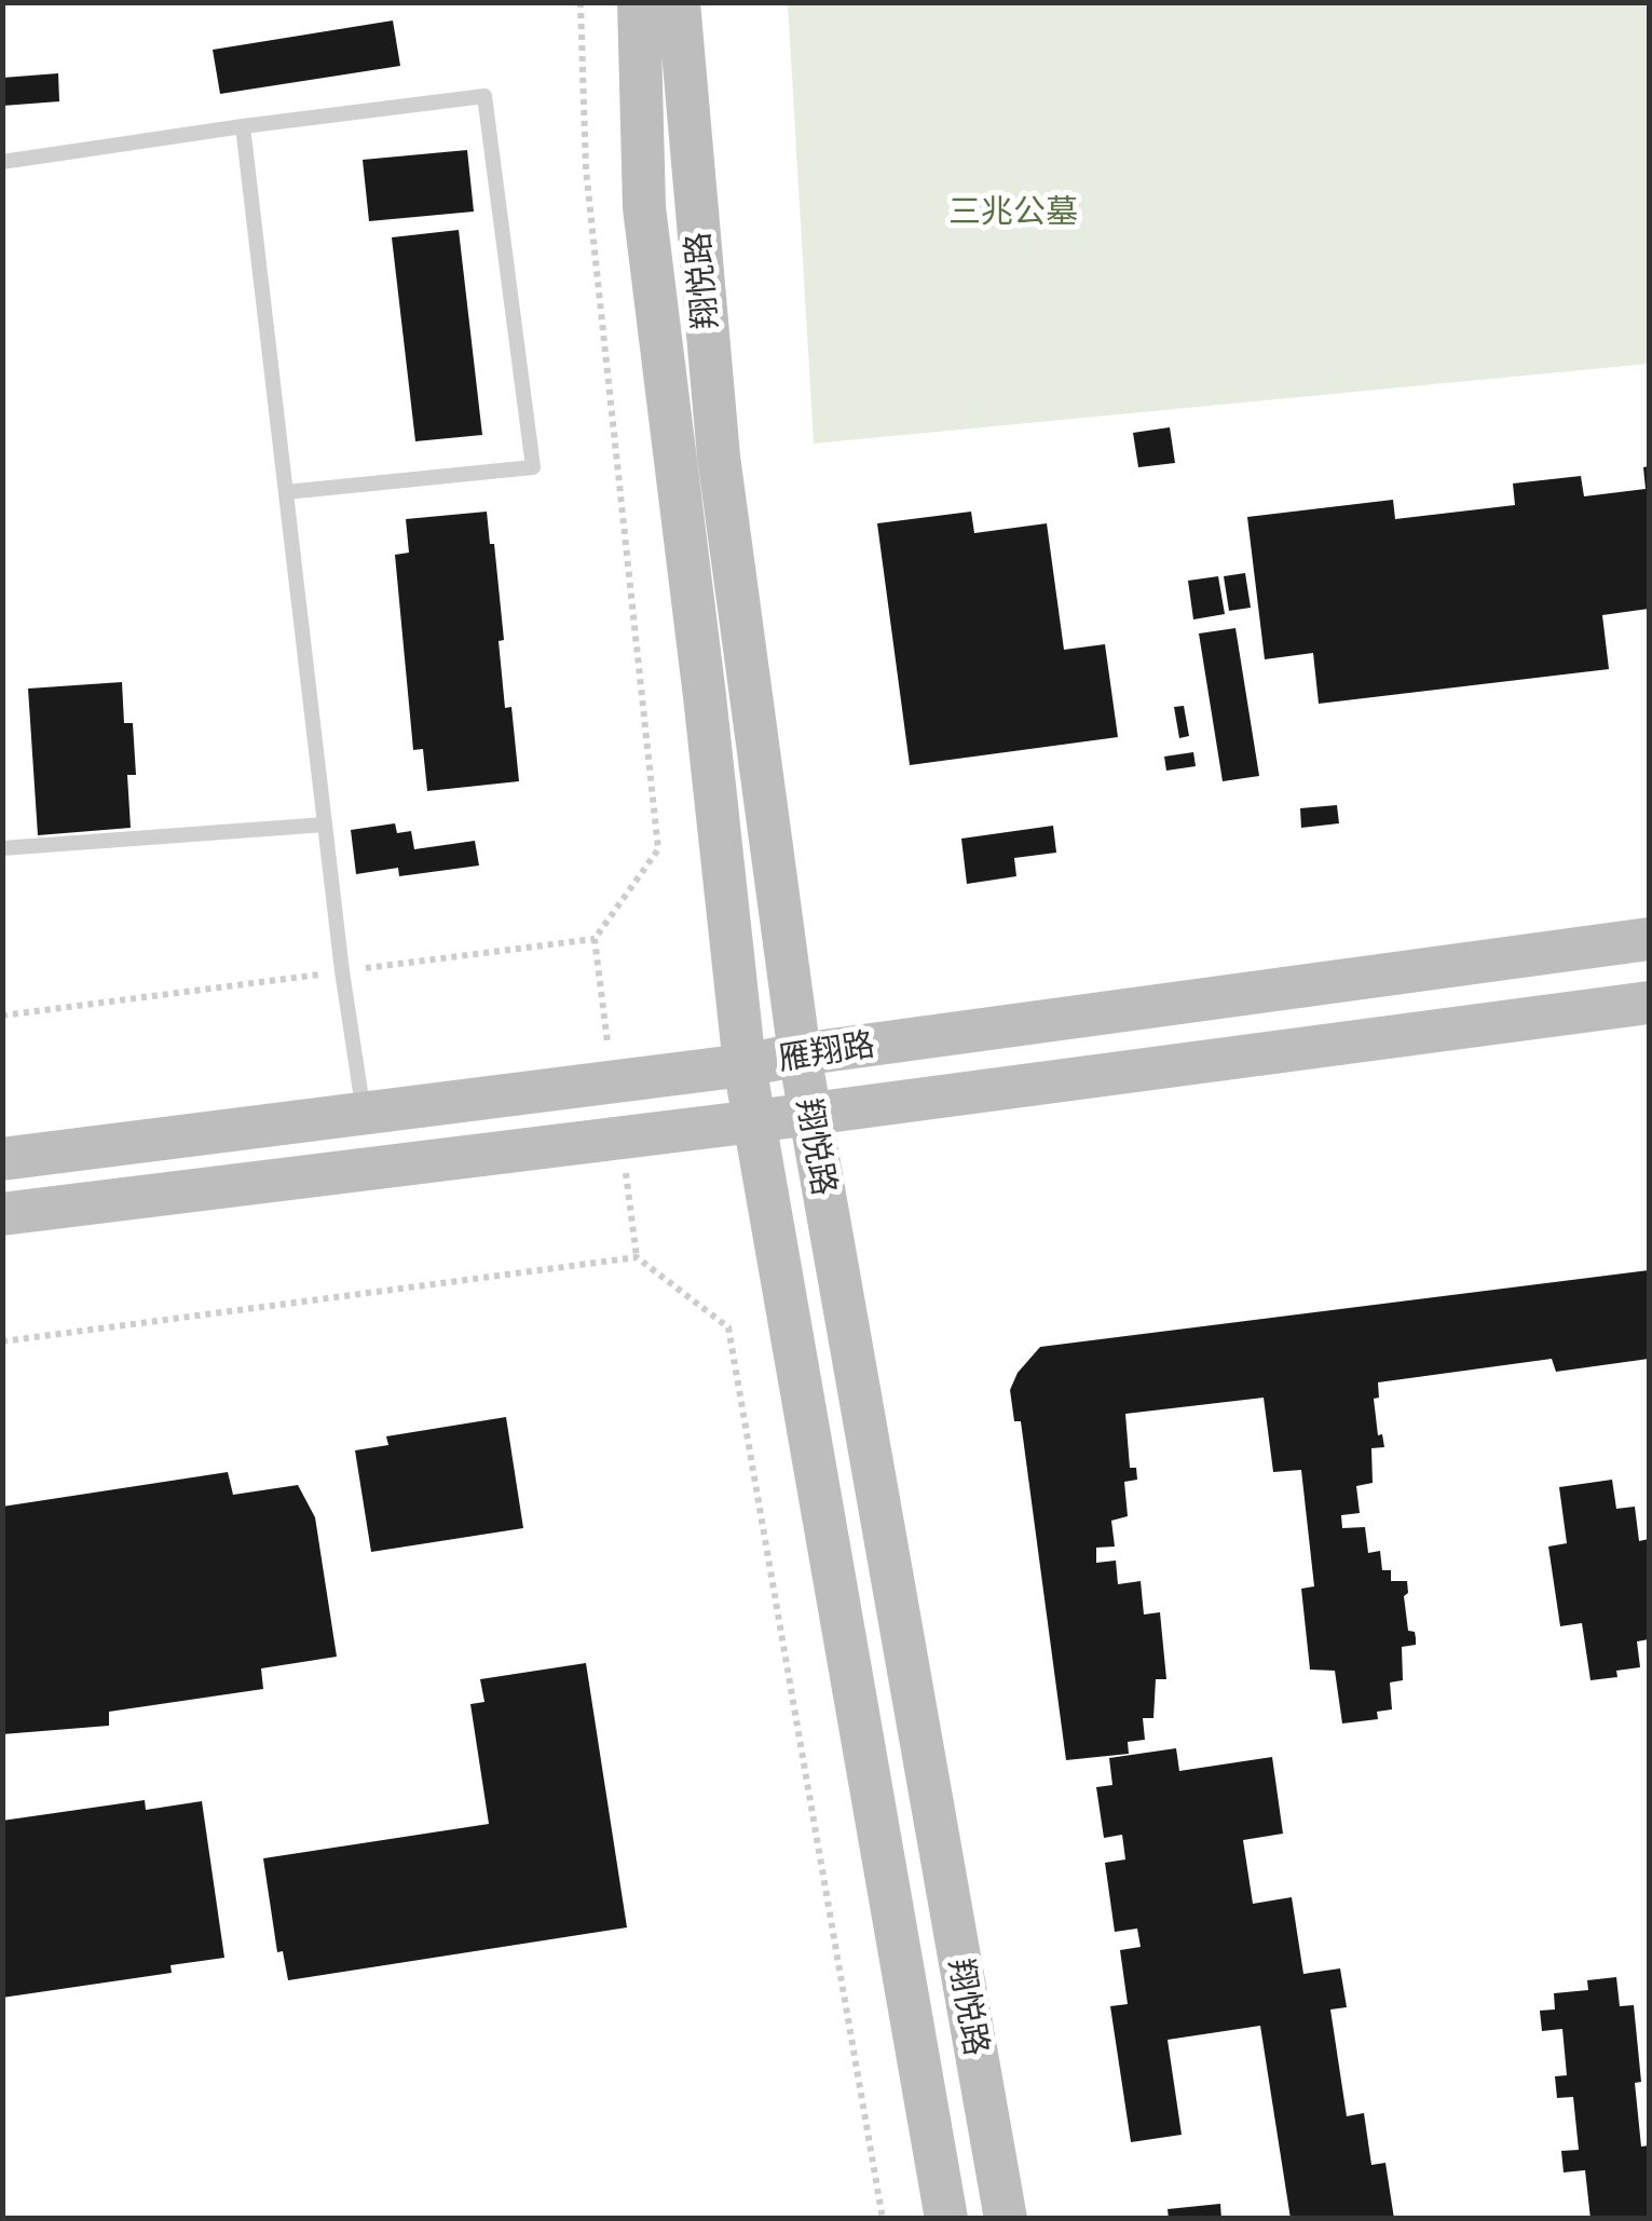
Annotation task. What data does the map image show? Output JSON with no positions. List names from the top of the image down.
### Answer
{
  "streets": {
    "street": ["翔悦路", "雁翔路"]
  },
  "crossings": [
    ["翔悦路", "雁翔路"]
  ],
  "parks": ["三兆公墓"]
}
